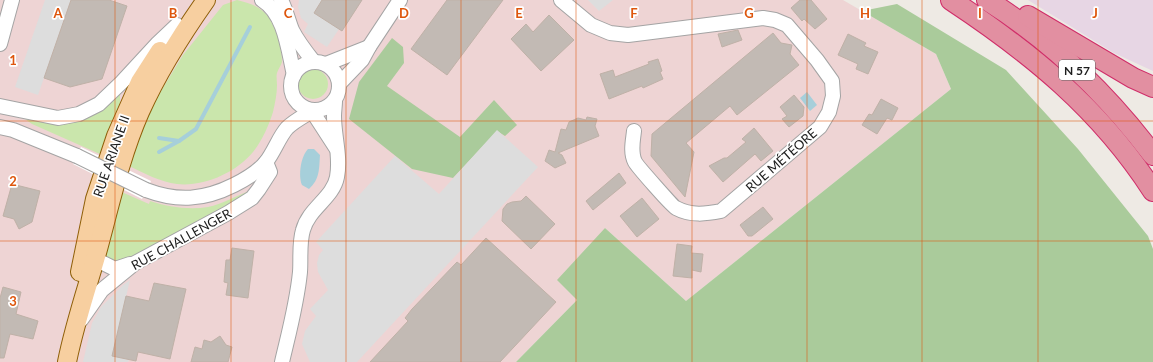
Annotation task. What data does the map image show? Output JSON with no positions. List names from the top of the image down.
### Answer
{
  "streets": {
    "highway": ["N 57"],
    "main road": ["RUE ARIANE II"],
    "street": ["RUE MÉTÉORE", "RUE CHALLENGER"]
  },
  "crossings": [
    ["RUE ARIANE II", "RUE CHALLENGER"]
  ],
  "grid": {
    "columns": [
      "A",
      "B",
      "C",
      "D",
      "E",
      "F",
      "G",
      "H",
      "I",
      "J"
    ],
    "rows": ["1", "2", "3"]
  }
}
